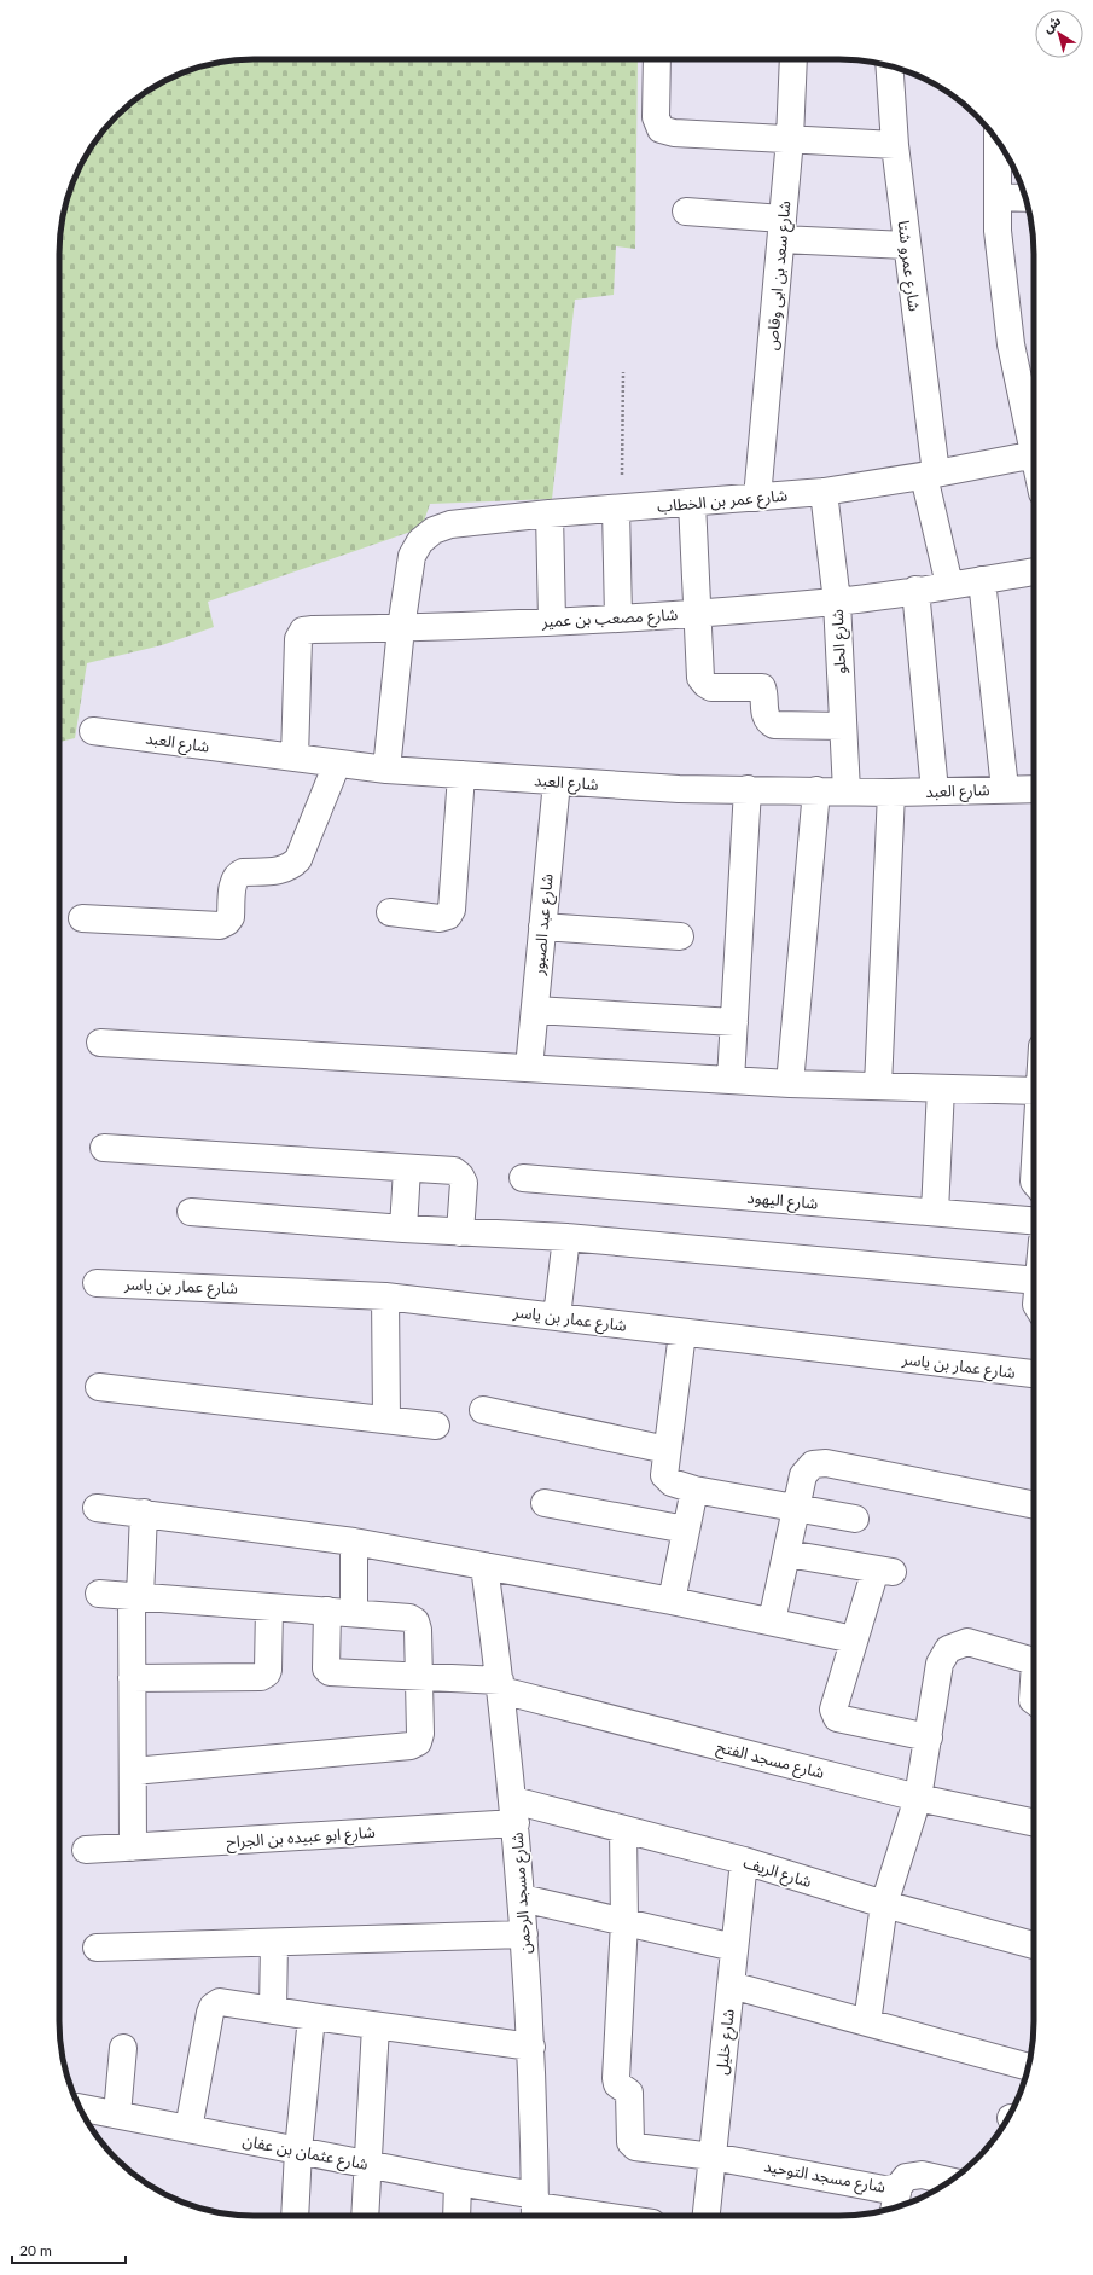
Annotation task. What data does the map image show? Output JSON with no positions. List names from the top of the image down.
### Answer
{
  "streets": {
    "street": [
      "شارع عمرو شتا",
      "شارع سعد بن ابى وقاص",
      "شارع عمر بن الخطاب",
      "شارع مصعب بن عمير",
      "شارع الحلو",
      "شارع العبد",
      "شارع عبد الصبور",
      "شارع اليهود",
      "شارع عمار بن ياسر",
      "شارع مسجد الفتح",
      "شارع ابو عبيده بن الجراح",
      "شارع الريف",
      "شارع مسجد الرحمن",
      "شارع خليل",
      "شارع عثمان بن عفان",
      "شارع مسجد التوحيد"
    ]
  },
  "crossings": [
    ["شارع عمرو شتا", "شارع عمر بن الخطاب"],
    ["شارع عمرو شتا", "شارع مصعب بن عمير"],
    ["شارع سعد بن ابى وقاص", "شارع عمر بن الخطاب"],
    ["شارع عمر بن الخطاب", "شارع مصعب بن عمير"],
    ["شارع عمر بن الخطاب", "شارع الحلو"],
    ["شارع مصعب بن عمير", "شارع الحلو"],
    ["شارع مصعب بن عمير", "شارع العبد"],
    ["شارع الحلو", "شارع العبد"],
    ["شارع العبد", "شارع عبد الصبور"],
    ["شارع مسجد الفتح", "شارع مسجد الرحمن"],
    ["شارع ابو عبيده بن الجراح", "شارع الريف"],
    ["شارع ابو عبيده بن الجراح", "شارع مسجد الرحمن"],
    ["شارع الريف", "شارع مسجد الرحمن"],
    ["شارع الريف", "شارع خليل"],
    ["شارع الريف", "شارع مسجد التوحيد"],
    ["شارع مسجد الرحمن", "شارع عثمان بن عفان"],
    ["شارع خليل", "شارع مسجد التوحيد"]
  ],
  "scale_bar": "20 m",
  "north": "top left"
}
